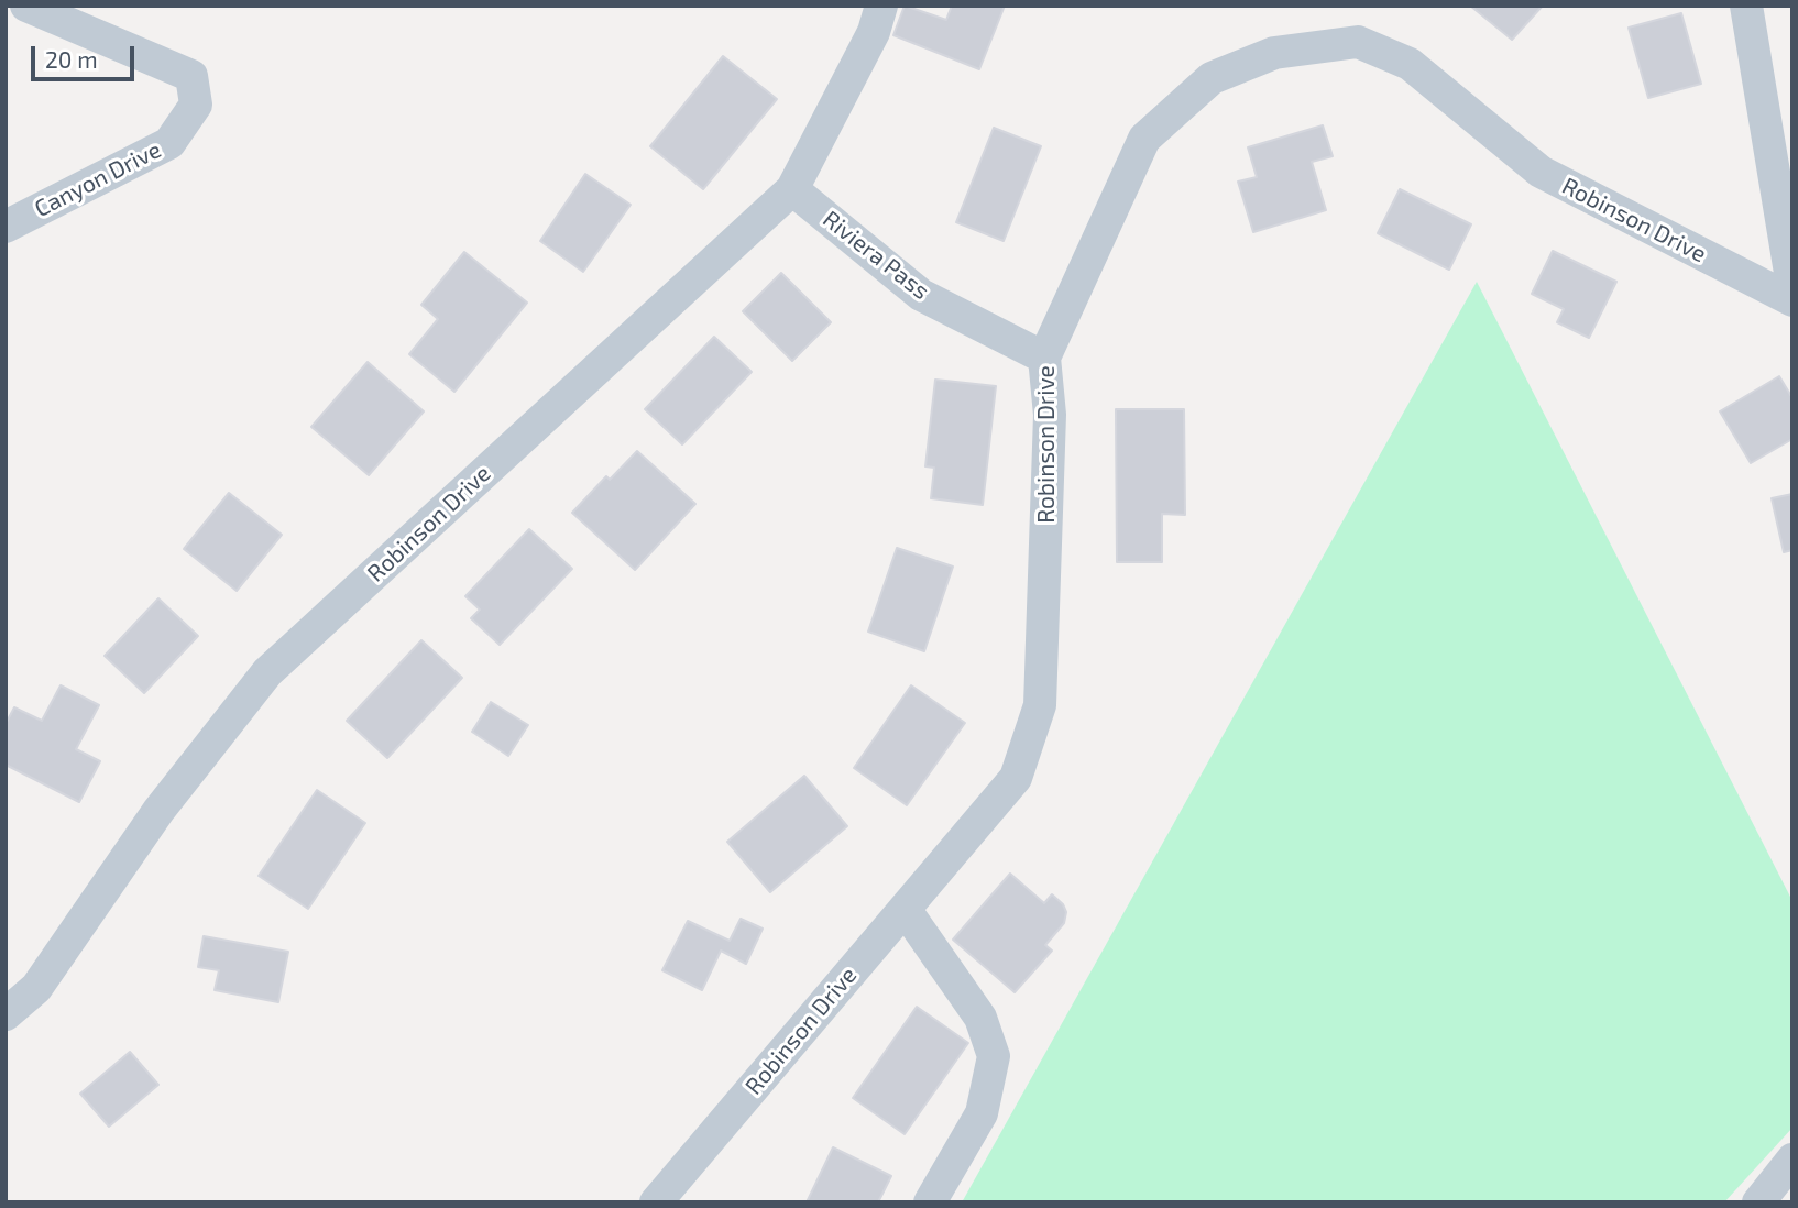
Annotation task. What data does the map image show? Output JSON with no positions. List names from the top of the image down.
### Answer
{
  "streets": {
    "street": ["Canyon Drive", "Robinson Drive", "Riviera Pass"]
  },
  "crossings": [
    ["Robinson Drive", "Riviera Pass"]
  ],
  "scale_bar": "20 m"
}
